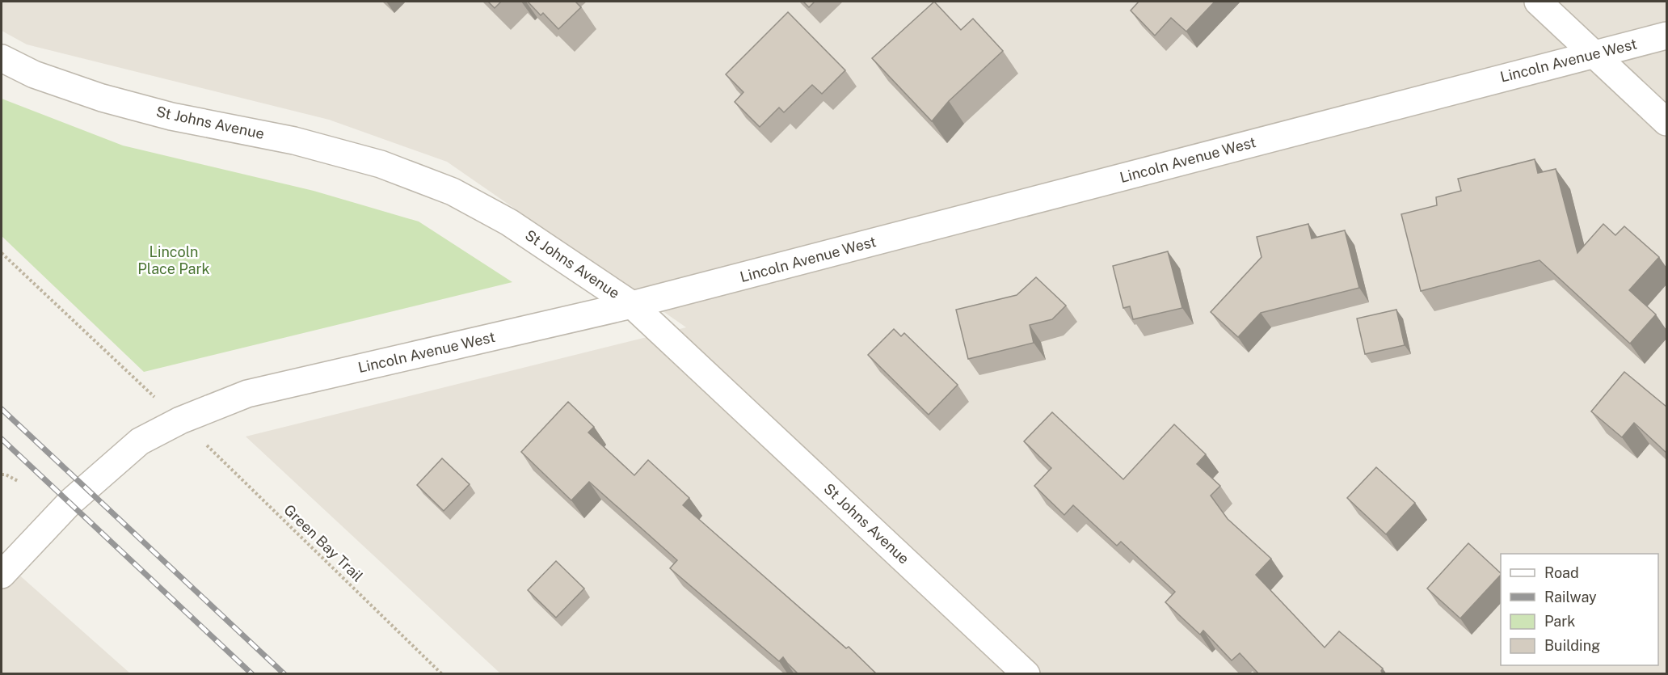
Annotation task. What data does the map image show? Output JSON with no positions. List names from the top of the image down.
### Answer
{
  "streets": {
    "street": ["Lincoln Avenue West", "St Johns Avenue"],
    "path": ["Green Bay Trail"]
  },
  "crossings": [
    ["Lincoln Avenue West", "St Johns Avenue"]
  ],
  "parks": ["Lincoln Place Park"],
  "legend": [
    "Road",
    "Railway",
    "Park",
    "Building"
  ]
}
